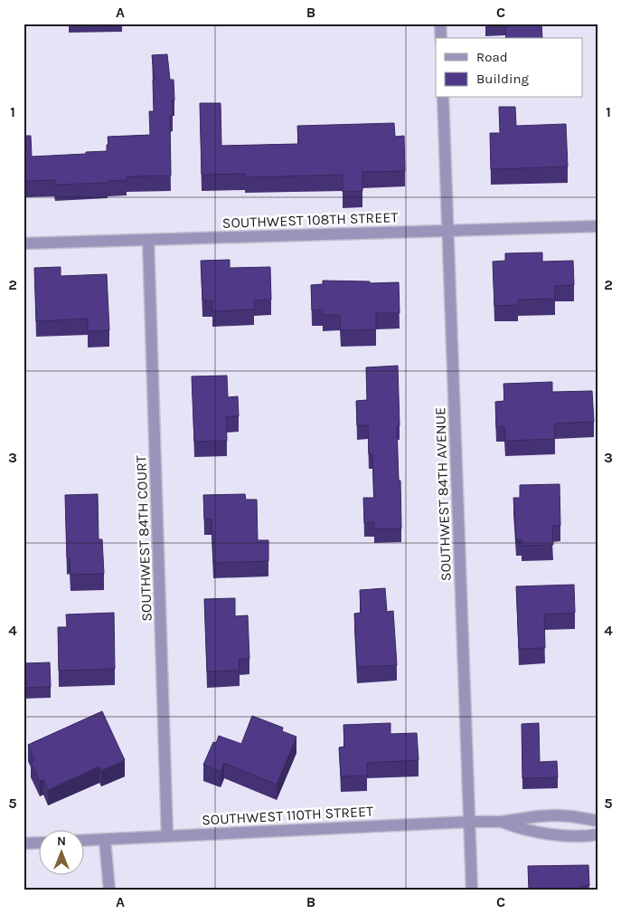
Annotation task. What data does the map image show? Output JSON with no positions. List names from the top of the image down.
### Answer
{
  "streets": {
    "street": [
      "SOUTHWEST 108TH STREET",
      "SOUTHWEST 84TH AVENUE",
      "SOUTHWEST 84TH COURT",
      "SOUTHWEST 110TH STREET"
    ]
  },
  "crossings": [
    ["SOUTHWEST 108TH STREET", "SOUTHWEST 84TH AVENUE"],
    ["SOUTHWEST 108TH STREET", "SOUTHWEST 84TH COURT"],
    ["SOUTHWEST 84TH AVENUE", "SOUTHWEST 110TH STREET"],
    ["SOUTHWEST 84TH COURT", "SOUTHWEST 110TH STREET"]
  ],
  "legend": ["Road", "Building"],
  "north": "top",
  "grid": {
    "columns": ["A", "B", "C"],
    "rows": [
      "1",
      "2",
      "3",
      "4",
      "5"
    ]
  }
}
